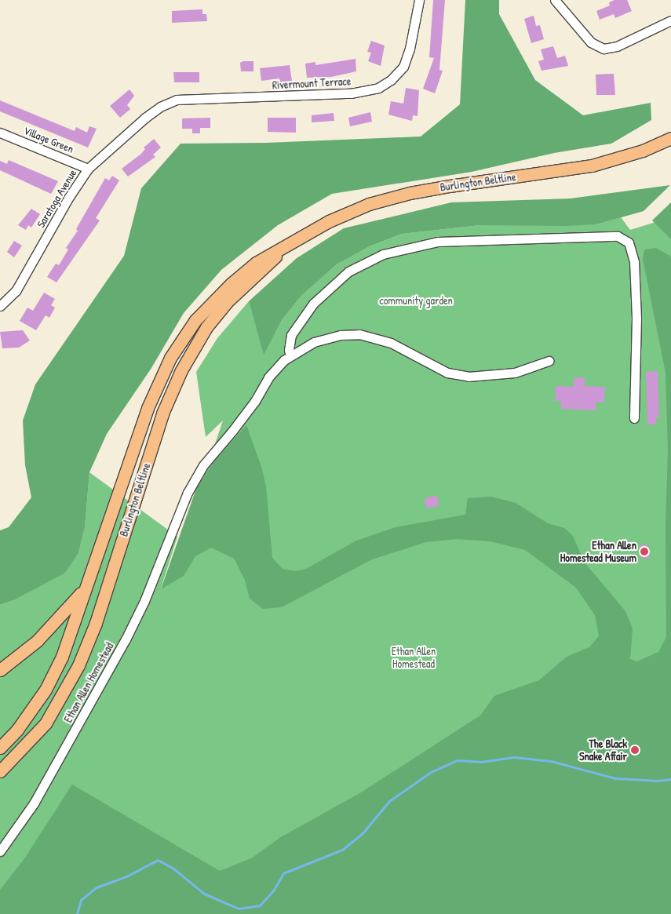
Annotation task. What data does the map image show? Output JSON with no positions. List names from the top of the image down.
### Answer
{
  "streets": {
    "main road": ["Burlington Beltline"],
    "street": [
      "Rivermount Terrace",
      "Village Green",
      "Saratoga Avenue",
      "Ethan Allen Homestead"
    ]
  },
  "crossings": [
    ["Rivermount Terrace", "Saratoga Avenue"],
    ["Village Green", "Saratoga Avenue"]
  ],
  "parks": ["community garden", "Ethan Allen Homestead"],
  "places": ["Ethan Allen Homestead Museum", "The Black Snake Affair"]
}
